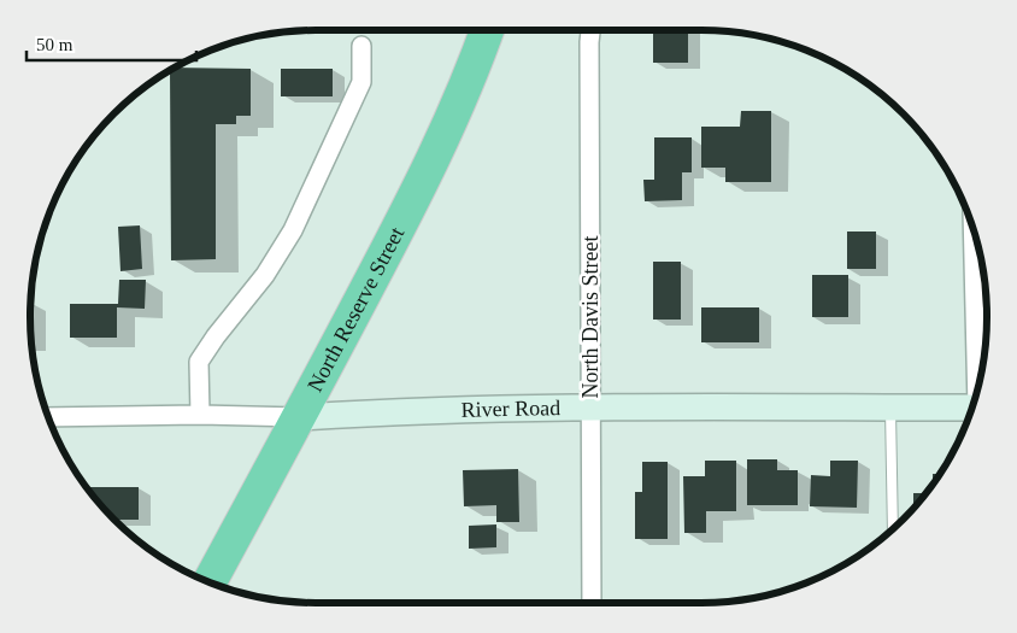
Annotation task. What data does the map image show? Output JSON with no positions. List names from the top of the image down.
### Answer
{
  "streets": {
    "highway": ["North Reserve Street"],
    "street": ["North Davis Street", "River Road"]
  },
  "crossings": [
    ["North Reserve Street", "River Road"],
    ["North Davis Street", "River Road"]
  ],
  "scale_bar": "50 m"
}
